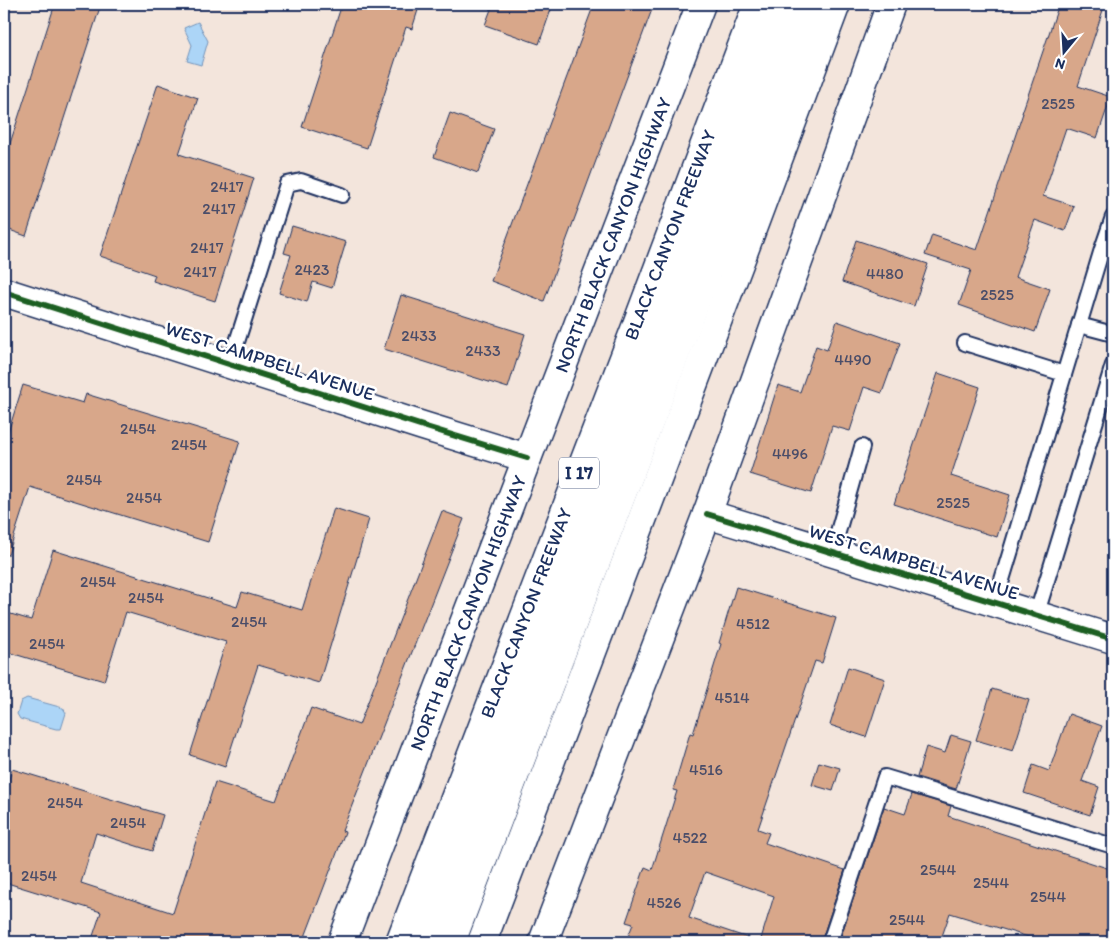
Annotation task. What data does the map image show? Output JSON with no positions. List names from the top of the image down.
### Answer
{
  "streets": {
    "main road": [
      "NORTH BLACK CANYON HIGHWAY",
      "BLACK CANYON FREEWAY",
      "WEST CAMPBELL AVENUE",
      "I 17"
    ]
  },
  "crossings": [
    ["NORTH BLACK CANYON HIGHWAY", "WEST CAMPBELL AVENUE"]
  ],
  "house_numbers": [
    "2525",
    "2417",
    "2417",
    "2417",
    "2423",
    "2417",
    "4480",
    "2525",
    "2433",
    "2433",
    "4490",
    "2454",
    "2454",
    "4496",
    "2454",
    "2454",
    "2525",
    "2454",
    "2454",
    "2454",
    "4512",
    "2454",
    "4514",
    "4516",
    "2454",
    "2454",
    "4522",
    "2544",
    "2454",
    "2544",
    "2544",
    "4526",
    "2544"
  ],
  "north": "bottom"
}
